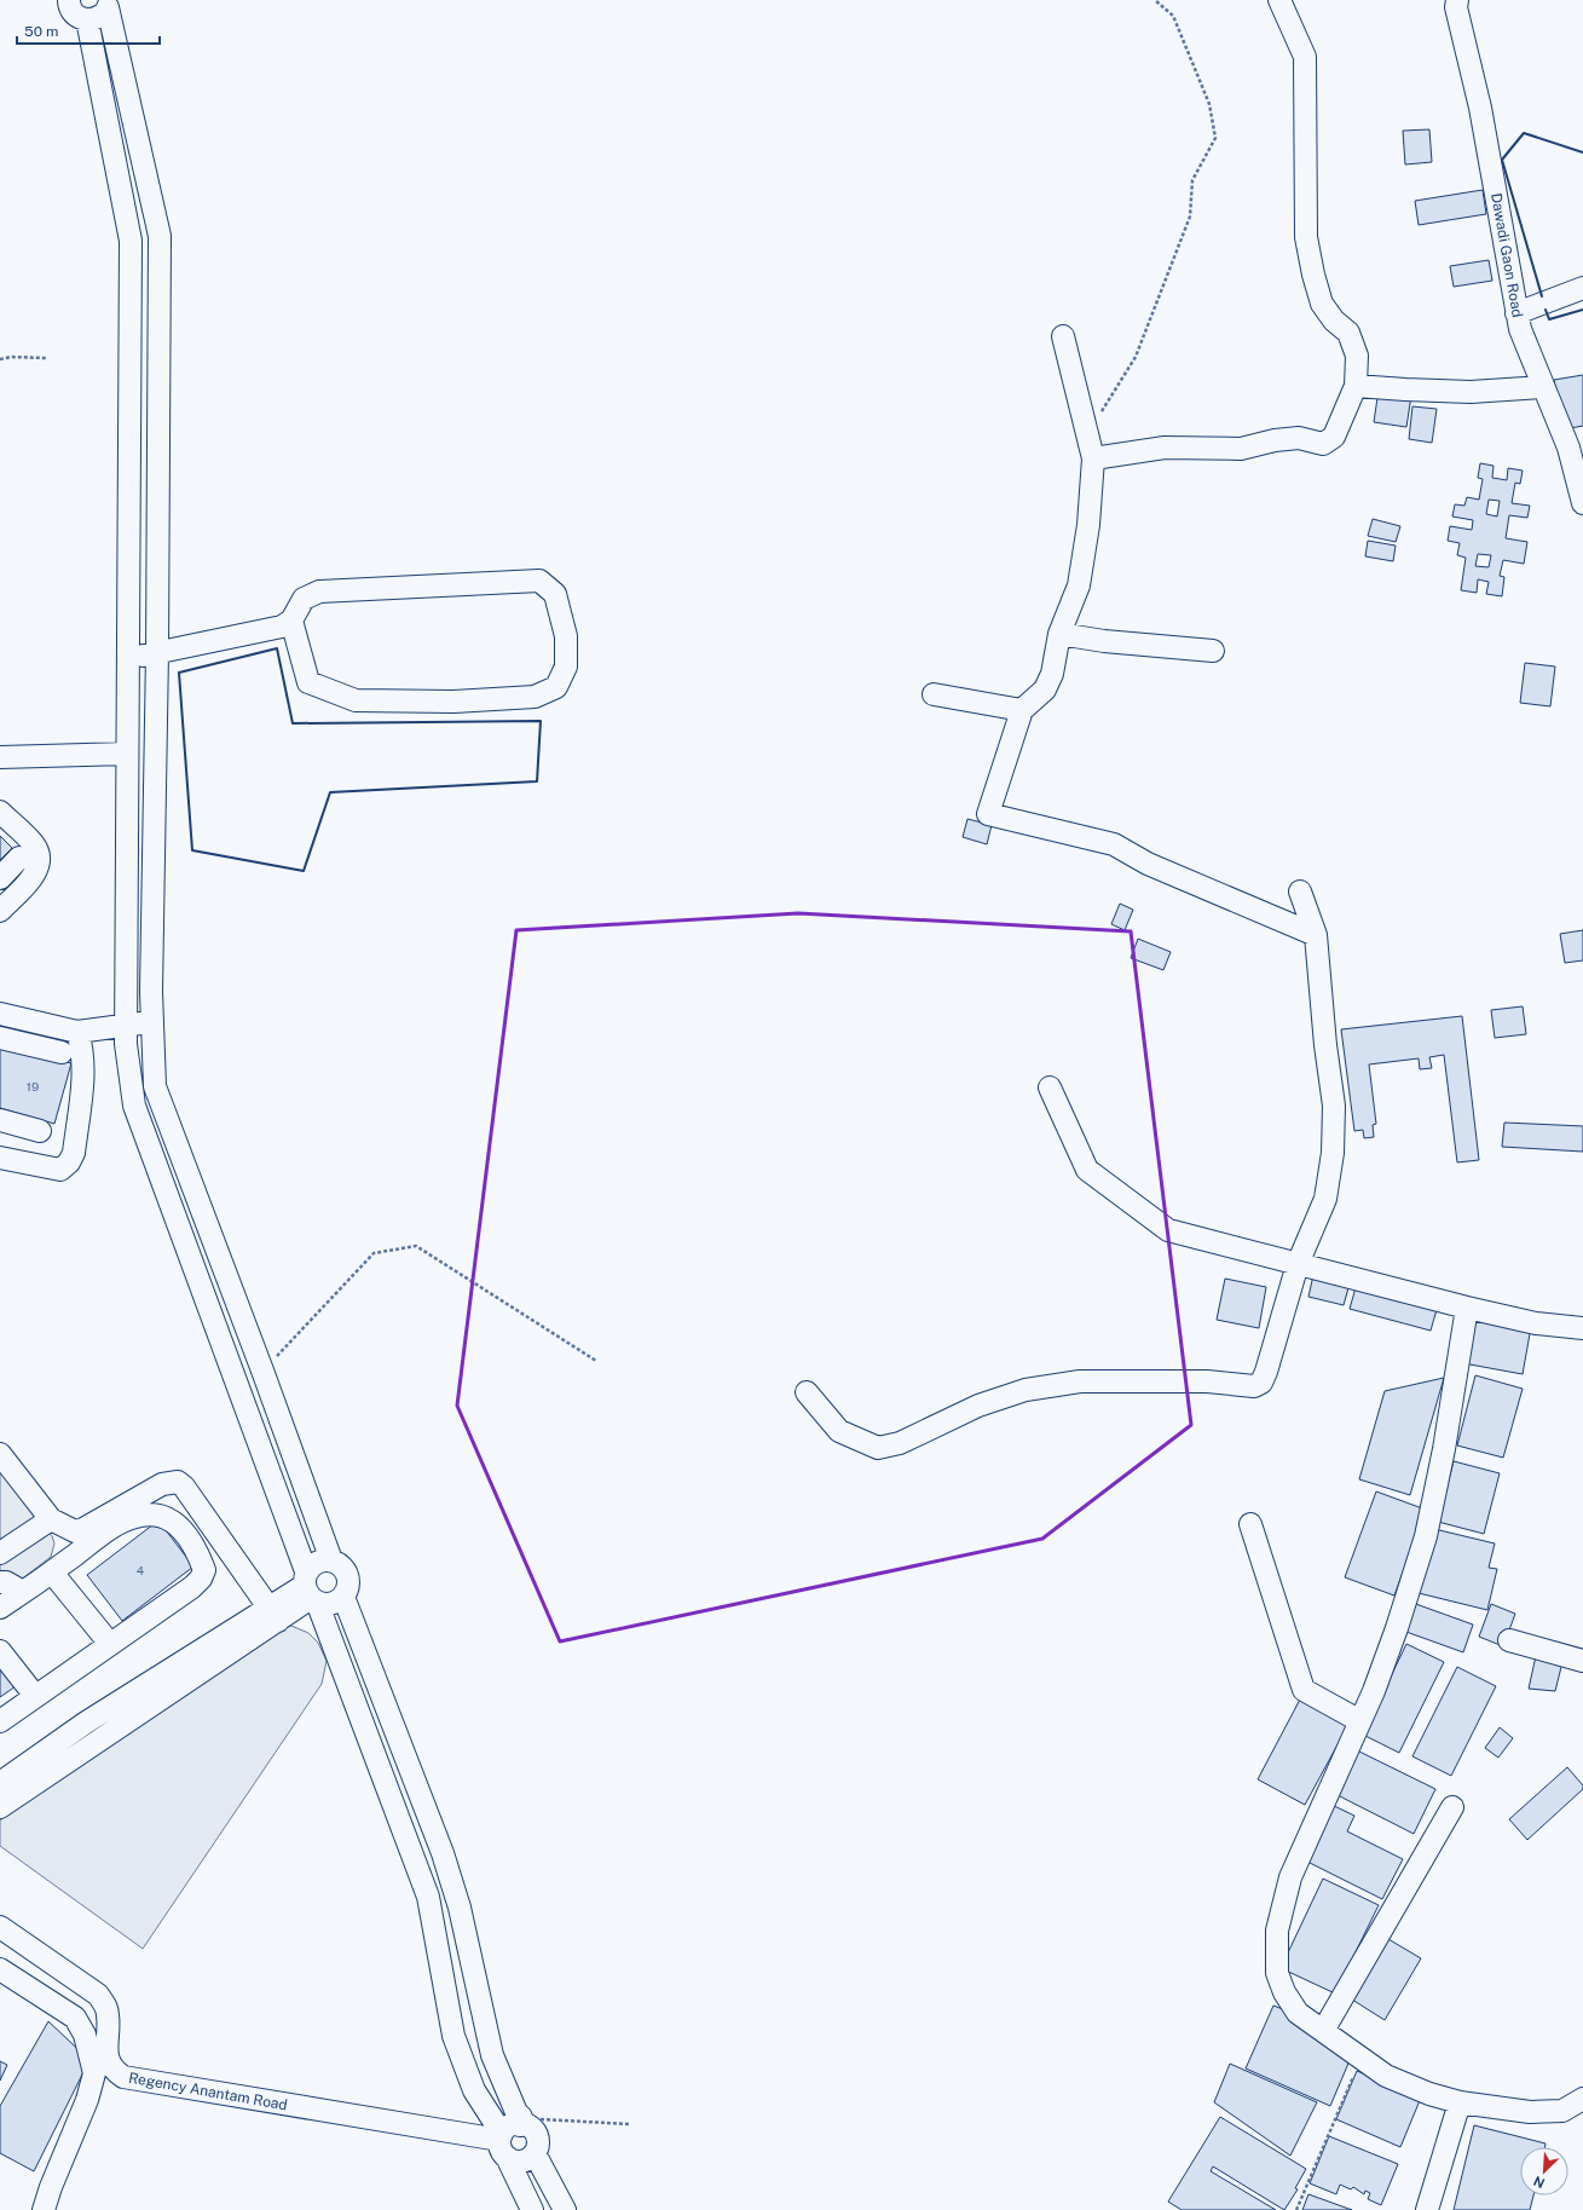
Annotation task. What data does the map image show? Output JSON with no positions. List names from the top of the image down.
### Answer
{
  "streets": {
    "street": ["Dawadi Gaon Road", "Regency Anantam Road"]
  },
  "house_numbers": ["19", "4"],
  "scale_bar": "50 m",
  "north": "bottom left"
}
